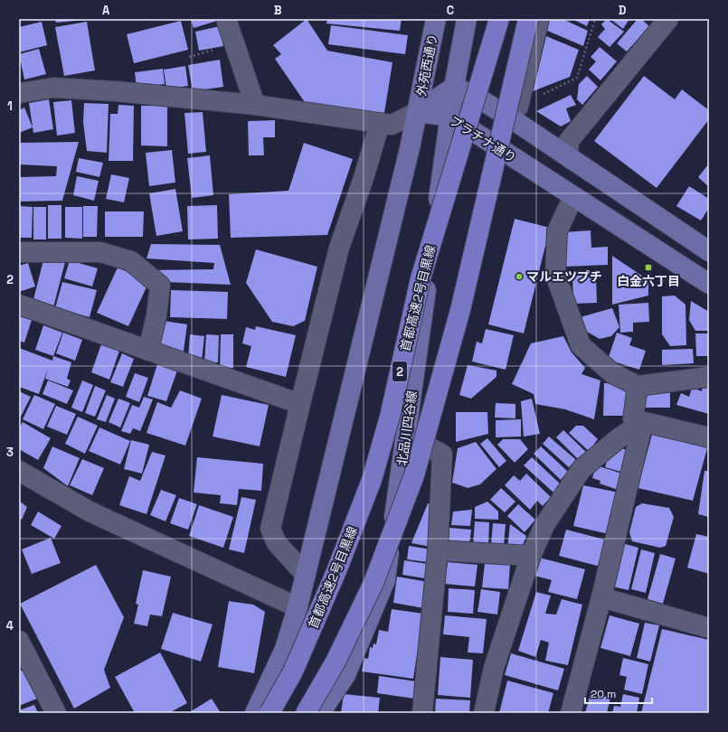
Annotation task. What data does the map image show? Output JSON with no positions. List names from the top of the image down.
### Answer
{
  "streets": {
    "highway": ["首都高速2号目黒線", "2"],
    "main road": ["外苑西通り", "プラチナ通り", "北品川四谷線"]
  },
  "crossings": [
    ["外苑西通り", "プラチナ通り"],
    ["プラチナ通り", "北品川四谷線"]
  ],
  "places": {
    "transit": ["白金六丁目"],
    "other": ["マルエツプチ"]
  },
  "scale_bar": "20 m",
  "grid": {
    "columns": [
      "A",
      "B",
      "C",
      "D"
    ],
    "rows": [
      "1",
      "2",
      "3",
      "4"
    ]
  }
}
